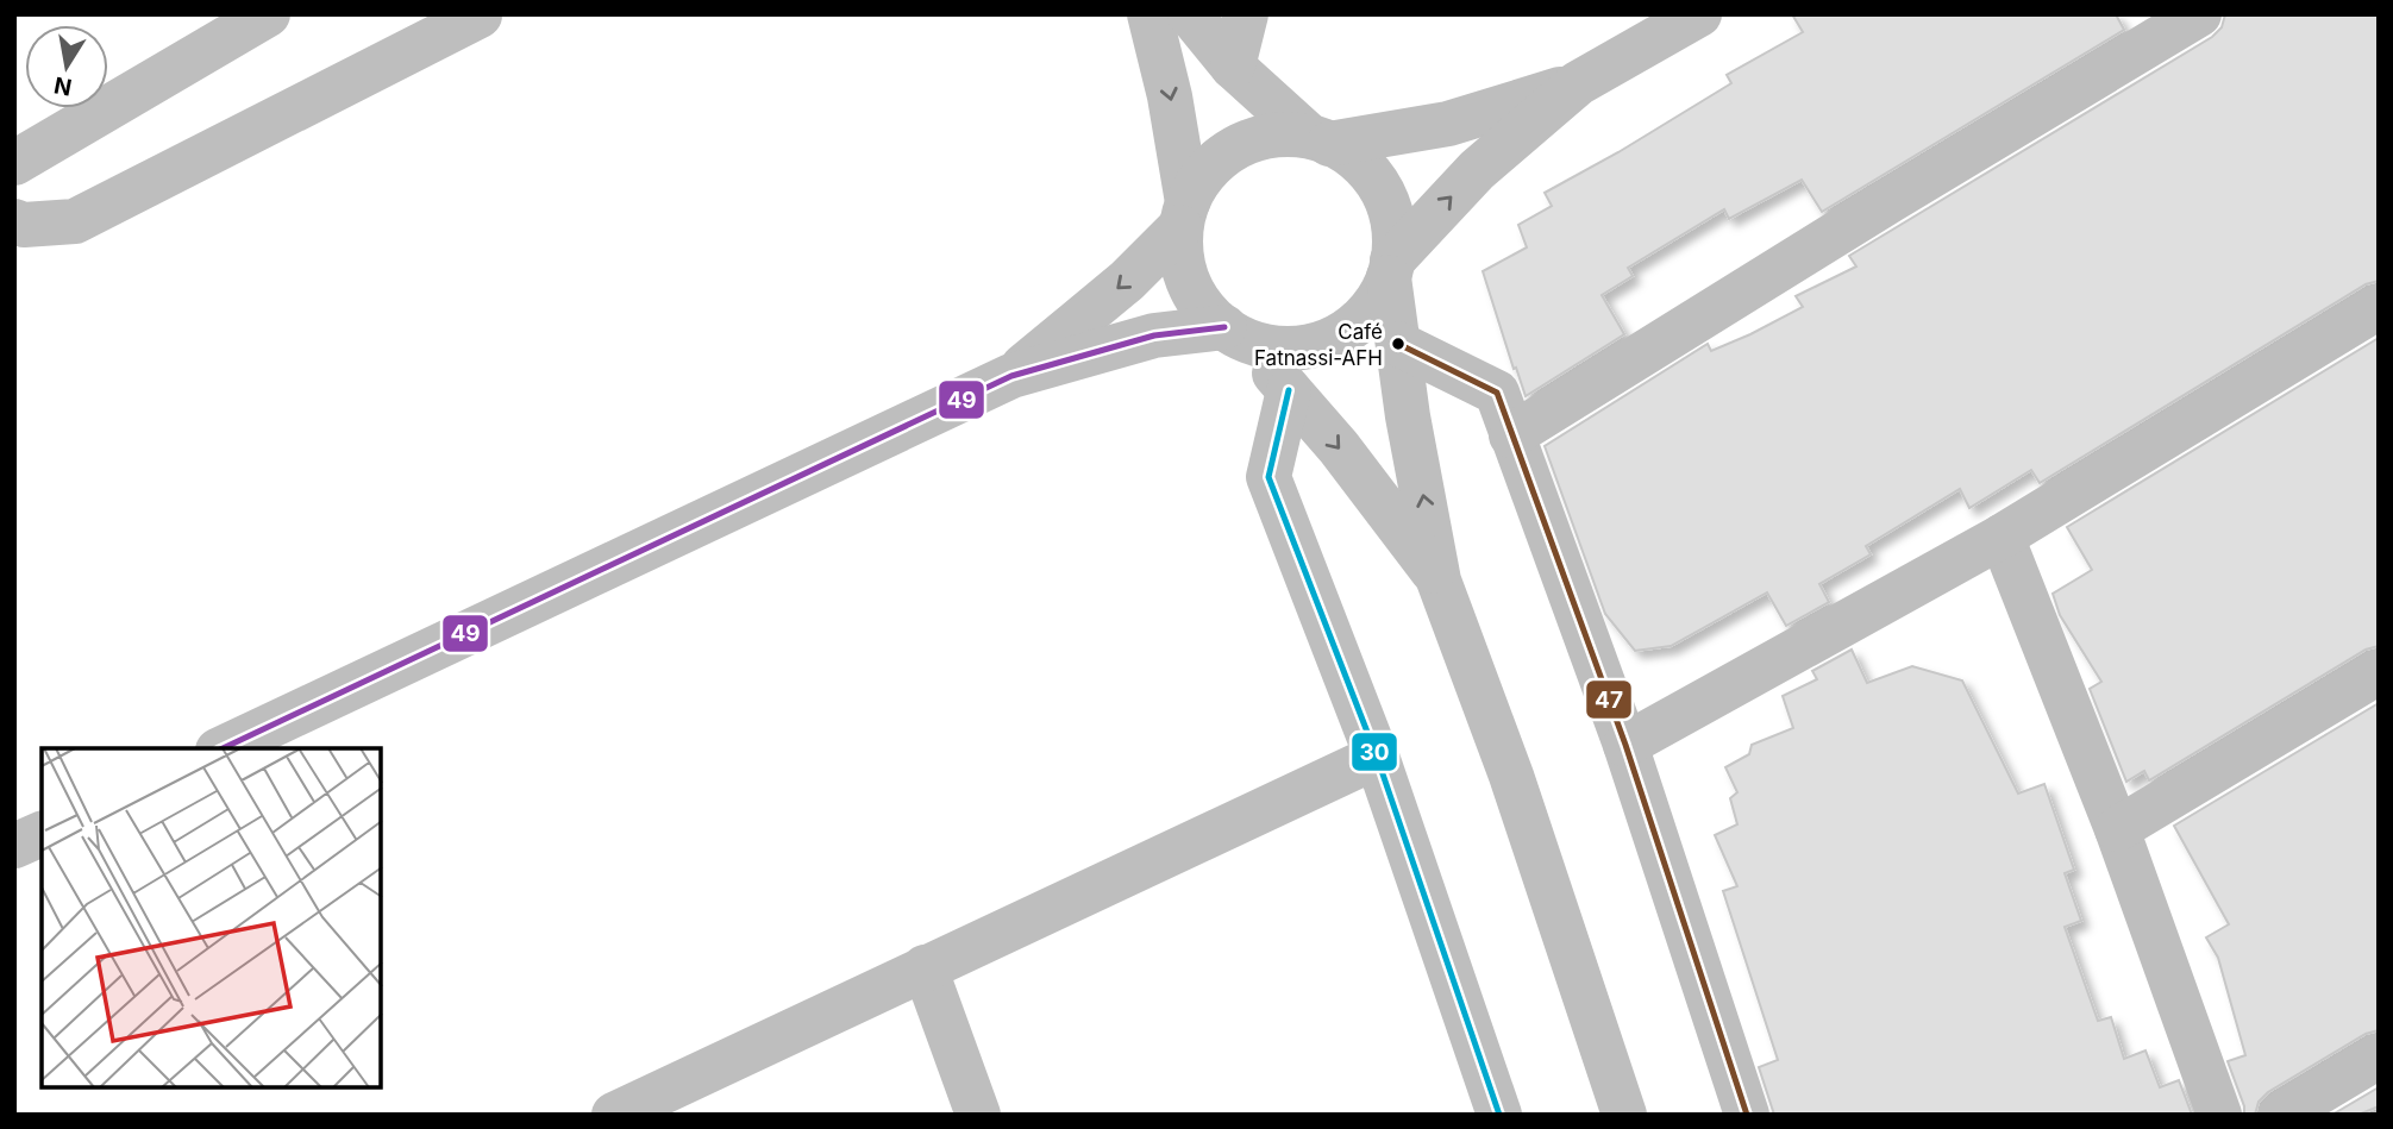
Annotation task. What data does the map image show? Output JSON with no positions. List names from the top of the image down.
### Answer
{
  "places": ["Café Fatnassi-AFH"],
  "lines": ["transit line 49", "transit line 47", "transit line 30"],
  "north": "bottom"
}
